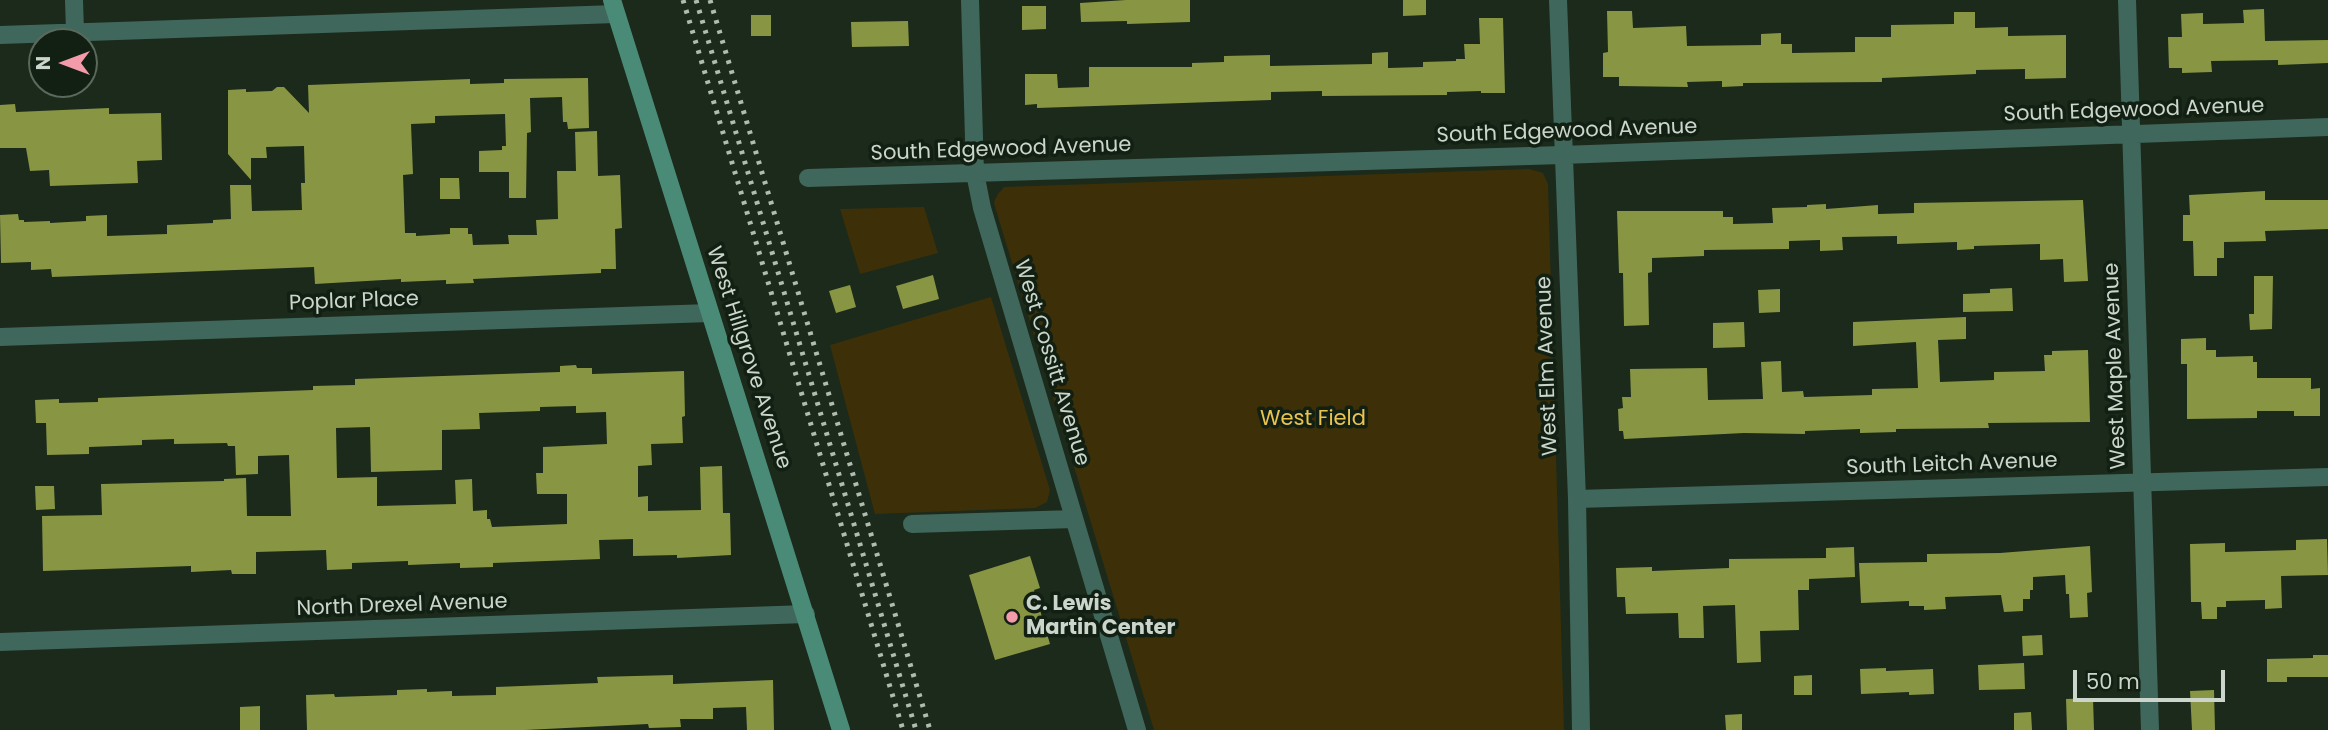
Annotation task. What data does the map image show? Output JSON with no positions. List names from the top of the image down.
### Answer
{
  "streets": {
    "street": [
      "South Edgewood Avenue",
      "Poplar Place",
      "West Hillgrove Avenue",
      "West Cossitt Avenue",
      "West Elm Avenue",
      "West Maple Avenue",
      "South Leitch Avenue",
      "North Drexel Avenue"
    ]
  },
  "crossings": [
    ["South Edgewood Avenue", "West Cossitt Avenue"],
    ["South Edgewood Avenue", "West Elm Avenue"],
    ["South Edgewood Avenue", "West Maple Avenue"],
    ["Poplar Place", "West Hillgrove Avenue"],
    ["West Hillgrove Avenue", "North Drexel Avenue"],
    ["West Elm Avenue", "South Leitch Avenue"],
    ["West Maple Avenue", "South Leitch Avenue"]
  ],
  "parks": ["West Field"],
  "places": ["C. Lewis Martin Center"],
  "scale_bar": "50 m",
  "north": "left"
}
